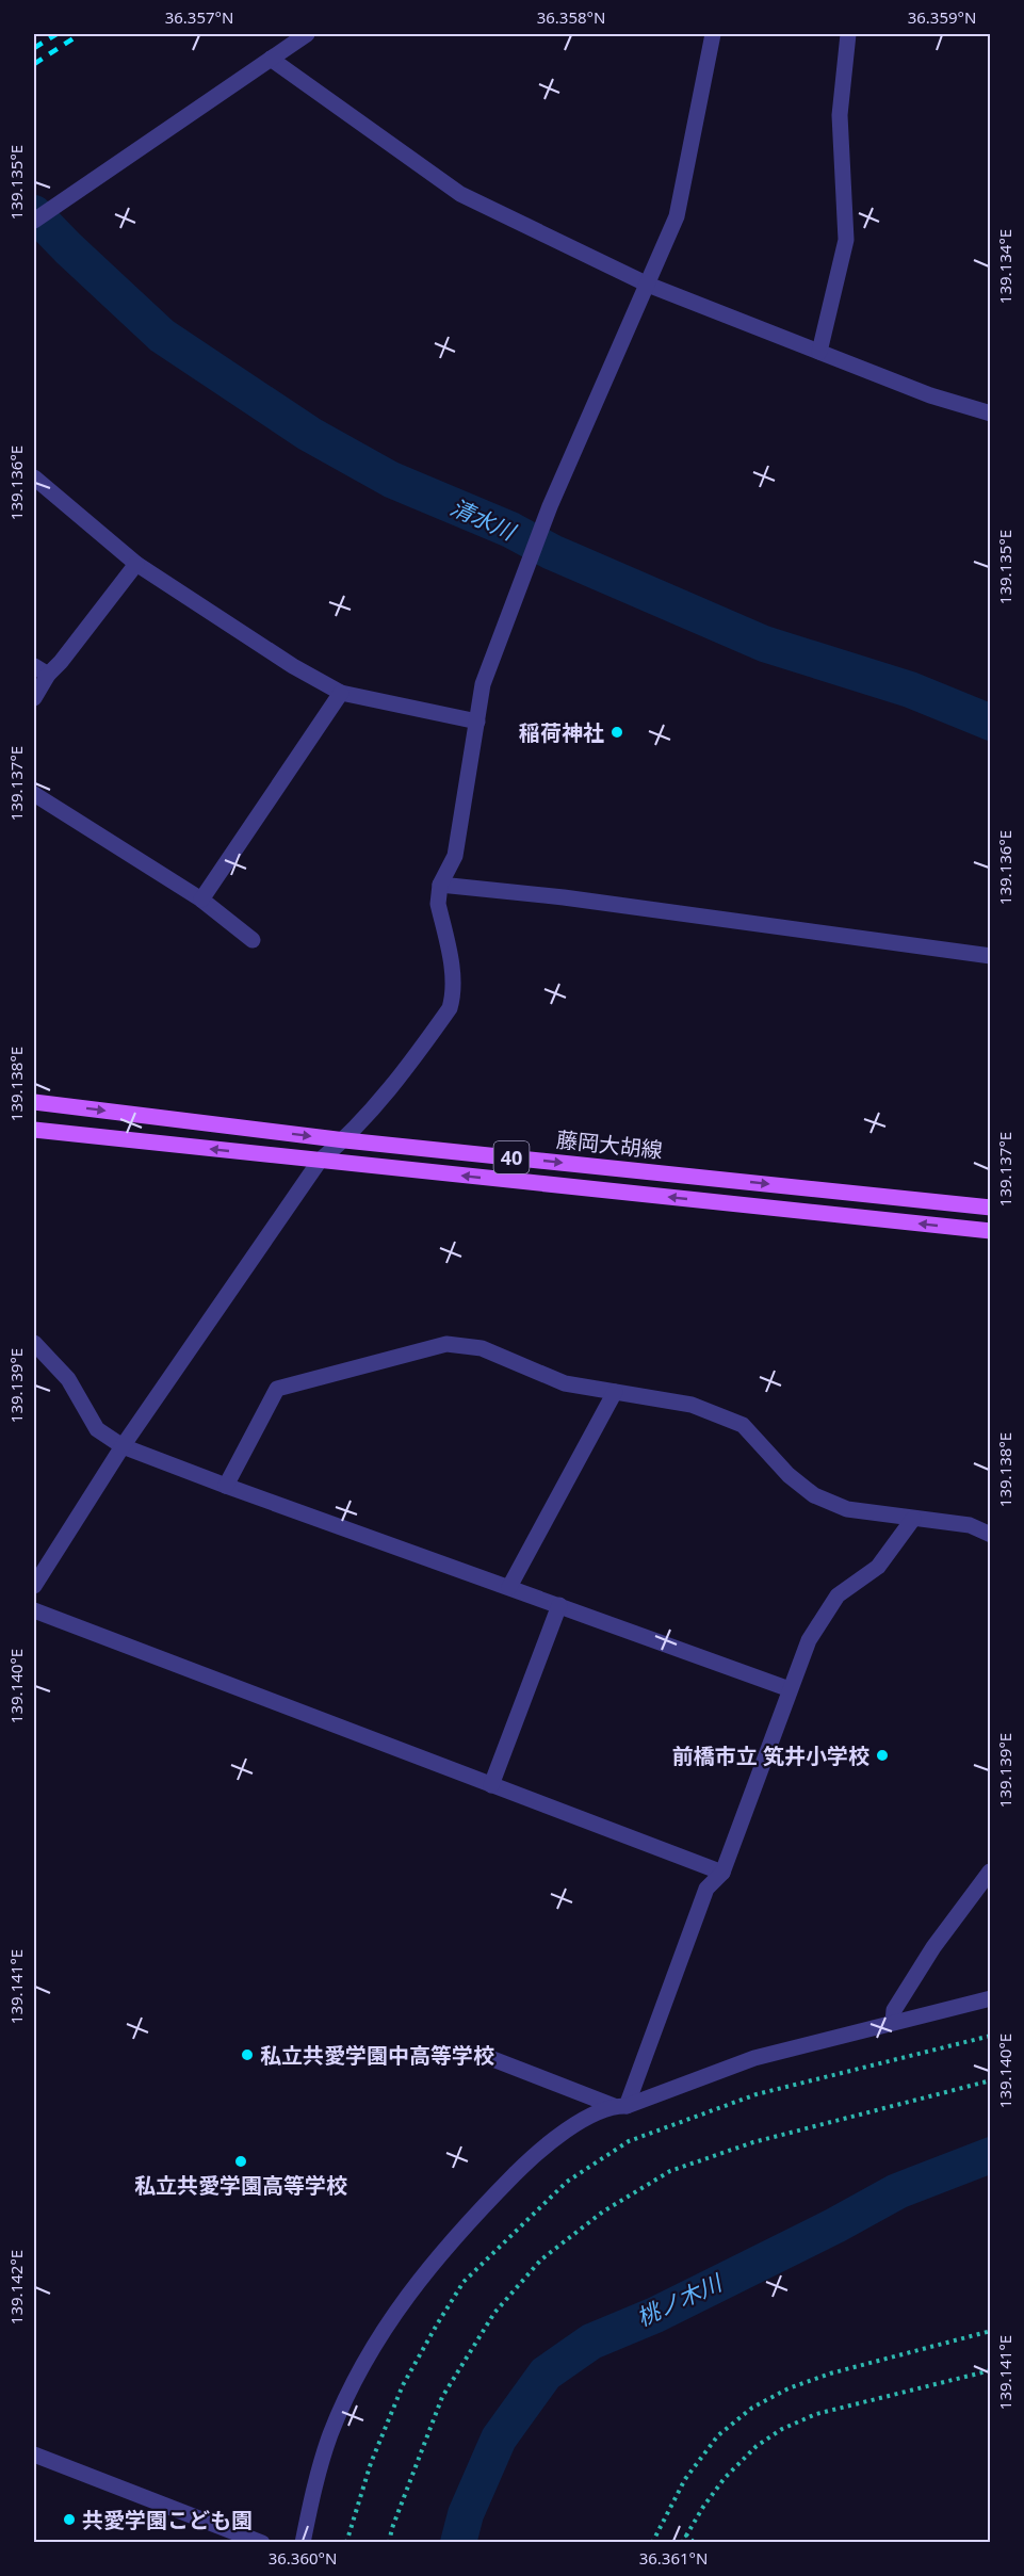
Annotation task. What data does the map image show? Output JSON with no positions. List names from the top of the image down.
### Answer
{
  "streets": {
    "main road": ["藤岡大胡線", "40"]
  },
  "water": ["清水川", "桃ノ木川"],
  "places": [
    "稲荷神社",
    "前橋市立 笂井小学校",
    "私立共愛学園中高等学校",
    "私立共愛学園高等学校",
    "共愛学園こども園"
  ],
  "coordinates": [
    "36.357°N",
    "36.358°N",
    "36.359°N",
    "139.135°E",
    "139.134°E",
    "139.136°E",
    "139.137°E",
    "139.138°E",
    "139.139°E",
    "139.140°E",
    "139.141°E",
    "139.142°E",
    "36.360°N",
    "36.361°N"
  ]
}
